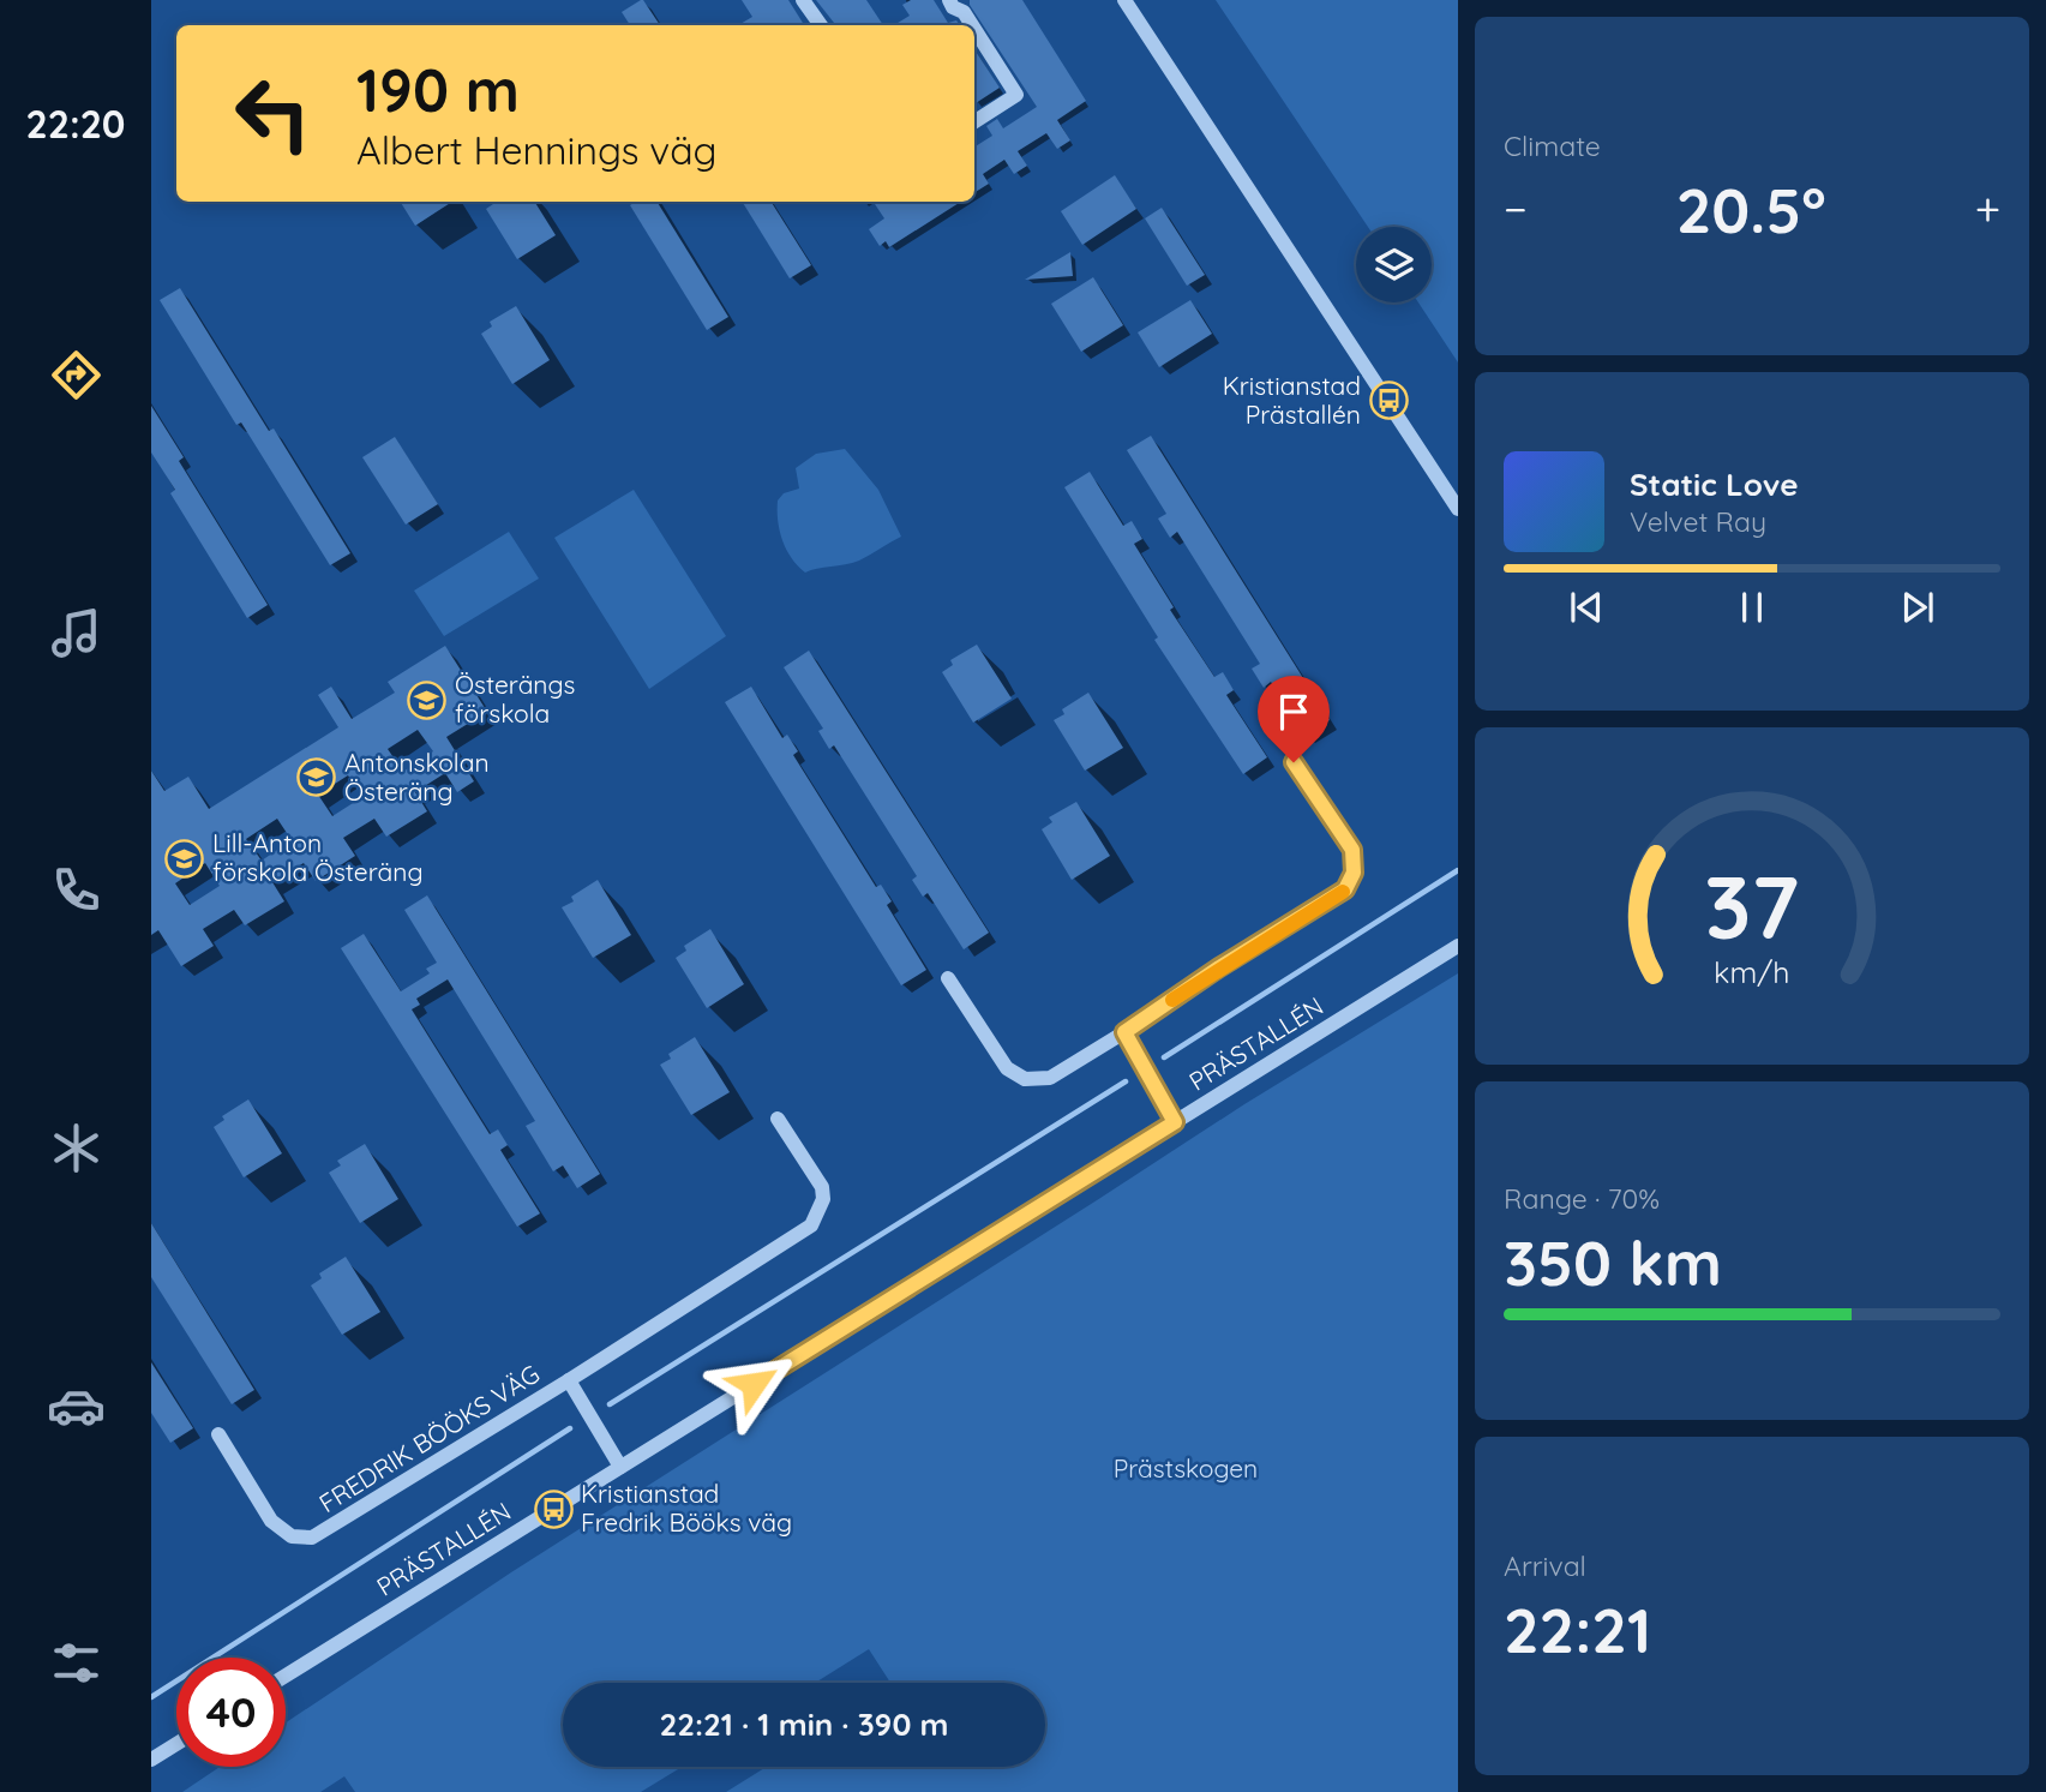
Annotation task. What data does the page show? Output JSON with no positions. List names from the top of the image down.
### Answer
{
  "streets": {
    "street": ["PRÄSTALLÉN", "FREDRIK BÖÖKS VÄG"]
  },
  "crossings": [
    ["PRÄSTALLÉN", "FREDRIK BÖÖKS VÄG"]
  ],
  "parks": ["Prästskogen"],
  "places": {
    "bus stop": ["Kristianstad Prästallén", "Kristianstad Fredrik Bööks väg"],
    "school or university": ["Österängs förskola", "Antonskolan Österäng", "Lill-Anton förskola Österäng"]
  },
  "page": {
    "tabs": "22:20",
    "tile": [
      "Climate",
      ["Range · 70%", "350 km"],
      ["Arrival", "22:21"]
    ],
    "turn": ["190 m", "Albert Hennings väg"],
    "heat": ["−", "20.5°", "+"],
    "song": ["Static Love", "Velvet Ray"],
    "limit": "40",
    "trip": "22:21 · 1 min · 390 m",
    "gauge": ["37", "km/h"]
  }
}
